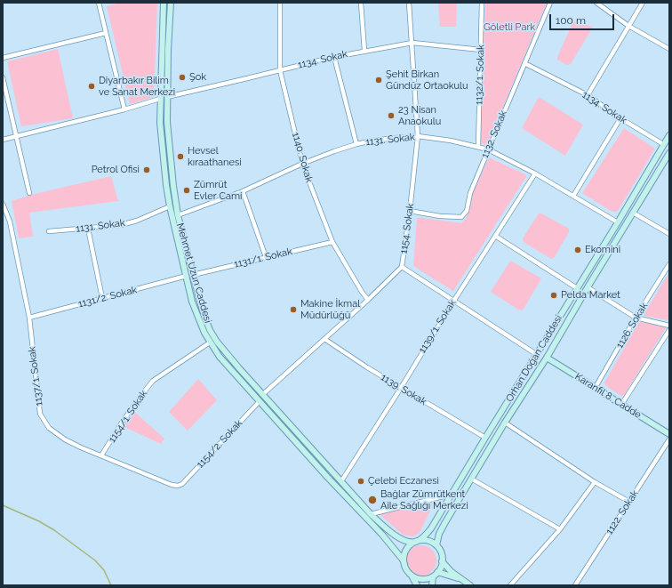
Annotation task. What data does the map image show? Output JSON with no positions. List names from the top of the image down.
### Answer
{
  "streets": {
    "main road": ["Mehmet Uzun Caddesi", "Orhan Doğan Caddesi", "Karanfil 8. Cadde"],
    "street": [
      "1134. Sokak",
      "1132/1. Sokak",
      "1132. Sokak",
      "1131. Sokak",
      "1140. Sokak",
      "1154. Sokak",
      "1131/1. Sokak",
      "1131/2. Sokak",
      "1126. Sokak",
      "1139/1. Sokak",
      "1137/1. Sokak",
      "1139. Sokak",
      "1154/1. Sokak",
      "1154/2. Sokak",
      "1122. Sokak"
    ]
  },
  "crossings": [
    ["1134. Sokak", "1132/1. Sokak"],
    ["1134. Sokak", "1132. Sokak"],
    ["1134. Sokak", "1140. Sokak"],
    ["1134. Sokak", "1154. Sokak"],
    ["1134. Sokak", "Mehmet Uzun Caddesi"],
    ["1134. Sokak", "Orhan Doğan Caddesi"],
    ["1132/1. Sokak", "1131. Sokak"],
    ["1132. Sokak", "1131. Sokak"],
    ["1132. Sokak", "1154. Sokak"],
    ["1131. Sokak", "1140. Sokak"],
    ["1131. Sokak", "1154. Sokak"],
    ["1131. Sokak", "Mehmet Uzun Caddesi"],
    ["1131. Sokak", "1139/1. Sokak"],
    ["1131. Sokak", "Orhan Doğan Caddesi"],
    ["1140. Sokak", "1154. Sokak"],
    ["1140. Sokak", "1131/1. Sokak"],
    ["1154. Sokak", "Mehmet Uzun Caddesi"],
    ["1154. Sokak", "1139. Sokak"],
    ["1131/1. Sokak", "Mehmet Uzun Caddesi"],
    ["Mehmet Uzun Caddesi", "1139/1. Sokak"],
    ["Mehmet Uzun Caddesi", "Orhan Doğan Caddesi"],
    ["1131/2. Sokak", "1137/1. Sokak"],
    ["1126. Sokak", "Karanfil 8. Cadde"],
    ["1139/1. Sokak", "1139. Sokak"],
    ["Orhan Doğan Caddesi", "1139. Sokak"],
    ["1137/1. Sokak", "1154/1. Sokak"],
    ["1137/1. Sokak", "1154/2. Sokak"]
  ],
  "parks": ["Göletli Park"],
  "places": [
    "Şok",
    "Şehit Birkan Gündüz Ortaokulu",
    "Diyarbakır Bilim ve Sanat Merkezi",
    "23 Nisan Anaokulu",
    "Hevsel kıraathanesi",
    "Petrol Ofisi",
    "Zümrüt Evler Cami",
    "Ekomini",
    "Pelda Market",
    "Makine İkmal Müdürlüğü",
    "Çelebi Eczanesi",
    "Bağlar Zümrütkent Aile Sağlığı Merkezi"
  ],
  "scale_bar": "100 m"
}
